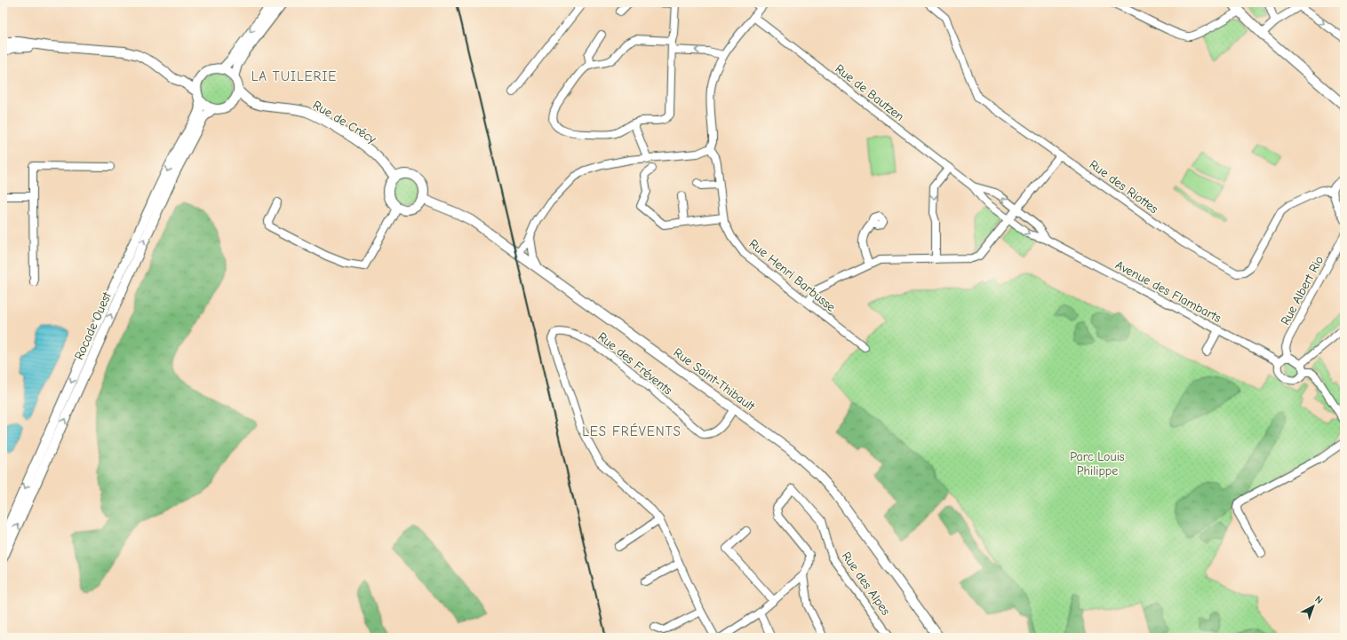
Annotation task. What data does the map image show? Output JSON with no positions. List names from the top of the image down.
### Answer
{
  "streets": {
    "main road": ["Rue de Crécy", "Rocade Ouest", "Rue Saint-Thibault"],
    "street": [
      "Rue de Bautzen",
      "Rue des Riottes",
      "Rue Henri Barbusse",
      "Rue Albert Rio",
      "Avenue des Flambarts",
      "Rue des Frévents",
      "Rue des Alpes"
    ]
  },
  "crossings": [
    ["Rue de Bautzen", "Avenue des Flambarts"],
    ["Rue de Crécy", "Rocade Ouest"],
    ["Rue de Crécy", "Rue Saint-Thibault"],
    ["Rue Albert Rio", "Avenue des Flambarts"],
    ["Rue des Frévents", "Rue Saint-Thibault"]
  ],
  "districts": ["LA TUILERIE", "LES FRÉVENTS"],
  "parks": ["Parc Louis Philippe"],
  "north": "top right"
}
